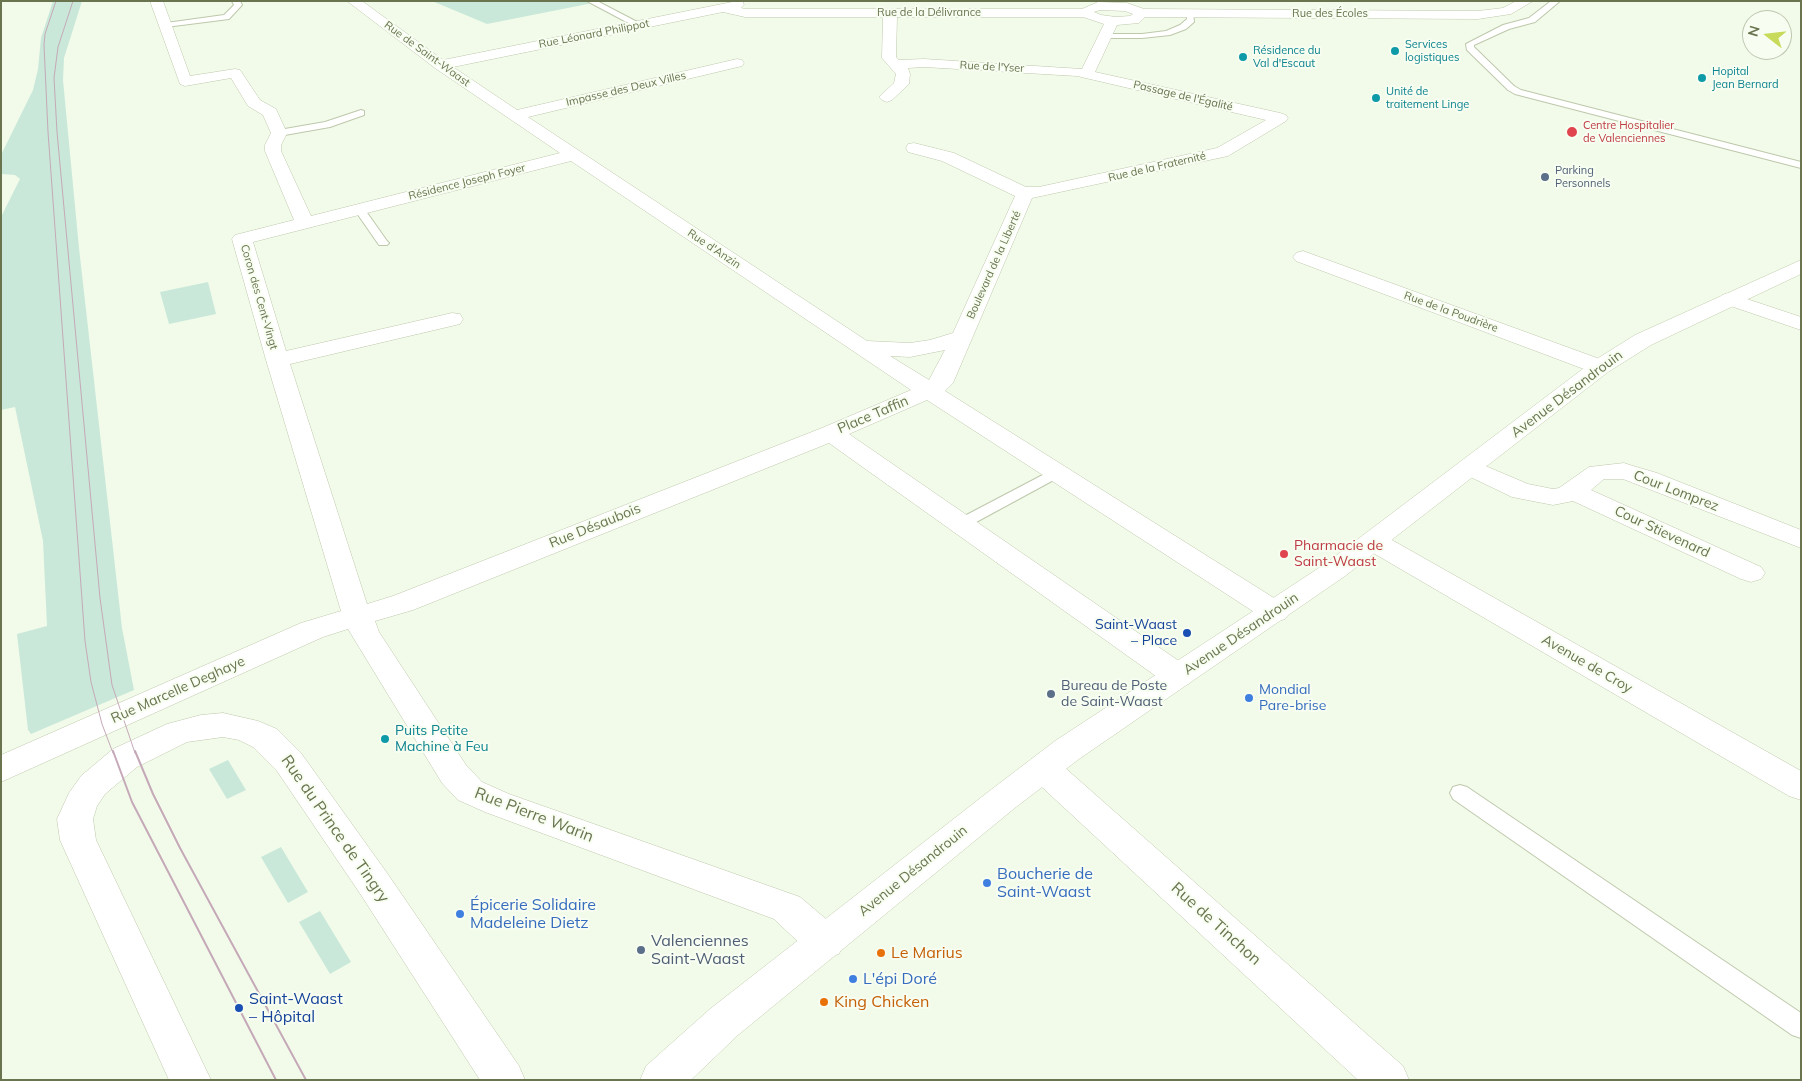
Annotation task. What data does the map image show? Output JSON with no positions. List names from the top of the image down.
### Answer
{
  "streets": {
    "street": [
      "Rue de la Délivrance",
      "Rue des Écoles",
      "Rue Léonard Philippot",
      "Rue de Saint-Waast",
      "Rue de l'Yser",
      "Impasse des Deux Villes",
      "Passage de l'Égalité",
      "Rue de la Fraternité",
      "Résidence Joseph Foyer",
      "Rue d'Anzin",
      "Boulevard de la Liberté",
      "Coron des Cent-Vingt",
      "Rue de la Poudrière",
      "Avenue Désandrouin",
      "Place Taffin",
      "Cour Lomprez",
      "Rue Désaubois",
      "Cour Stievenard",
      "Avenue de Croy",
      "Rue Marcelle Deghaye",
      "Rue Pierre Warin",
      "Rue du Prince de Tingry",
      "Rue de Tinchon"
    ]
  },
  "crossings": [
    ["Rue de la Délivrance", "Rue Léonard Philippot"],
    ["Rue Léonard Philippot", "Rue de Saint-Waast"],
    ["Rue de Saint-Waast", "Impasse des Deux Villes"],
    ["Rue de Saint-Waast", "Rue d'Anzin"],
    ["Rue de l'Yser", "Passage de l'Égalité"],
    ["Impasse des Deux Villes", "Rue d'Anzin"],
    ["Passage de l'Égalité", "Rue de la Fraternité"],
    ["Rue de la Fraternité", "Boulevard de la Liberté"],
    ["Résidence Joseph Foyer", "Rue d'Anzin"],
    ["Résidence Joseph Foyer", "Coron des Cent-Vingt"],
    ["Rue d'Anzin", "Boulevard de la Liberté"],
    ["Rue d'Anzin", "Place Taffin"],
    ["Boulevard de la Liberté", "Place Taffin"],
    ["Coron des Cent-Vingt", "Rue Pierre Warin"],
    ["Rue de la Poudrière", "Avenue Désandrouin"],
    ["Avenue Désandrouin", "Place Taffin"],
    ["Avenue Désandrouin", "Cour Lomprez"],
    ["Avenue Désandrouin", "Avenue de Croy"],
    ["Avenue Désandrouin", "Rue Pierre Warin"],
    ["Avenue Désandrouin", "Rue de Tinchon"],
    ["Place Taffin", "Rue Désaubois"],
    ["Cour Lomprez", "Cour Stievenard"],
    ["Rue Désaubois", "Rue Marcelle Deghaye"],
    ["Rue Désaubois", "Rue Pierre Warin"],
    ["Rue Marcelle Deghaye", "Rue Pierre Warin"]
  ],
  "places": [
    "Services logistiques",
    "Résidence du Val d'Escaut",
    "Hopital Jean Bernard",
    "Unité de traitement Linge",
    "Centre Hospitalier de Valenciennes",
    "Parking Personnels",
    "Pharmacie de Saint-Waast",
    "Saint-Waast – Place",
    "Bureau de Poste de Saint-Waast",
    "Mondial Pare-brise",
    "Puits Petite Machine à Feu",
    "Boucherie de Saint-Waast",
    "Épicerie Solidaire Madeleine Dietz",
    "Valenciennes Saint-Waast",
    "Le Marius",
    "L'épi Doré",
    "King Chicken",
    "Saint-Waast – Hôpital"
  ],
  "north": "left"
}
